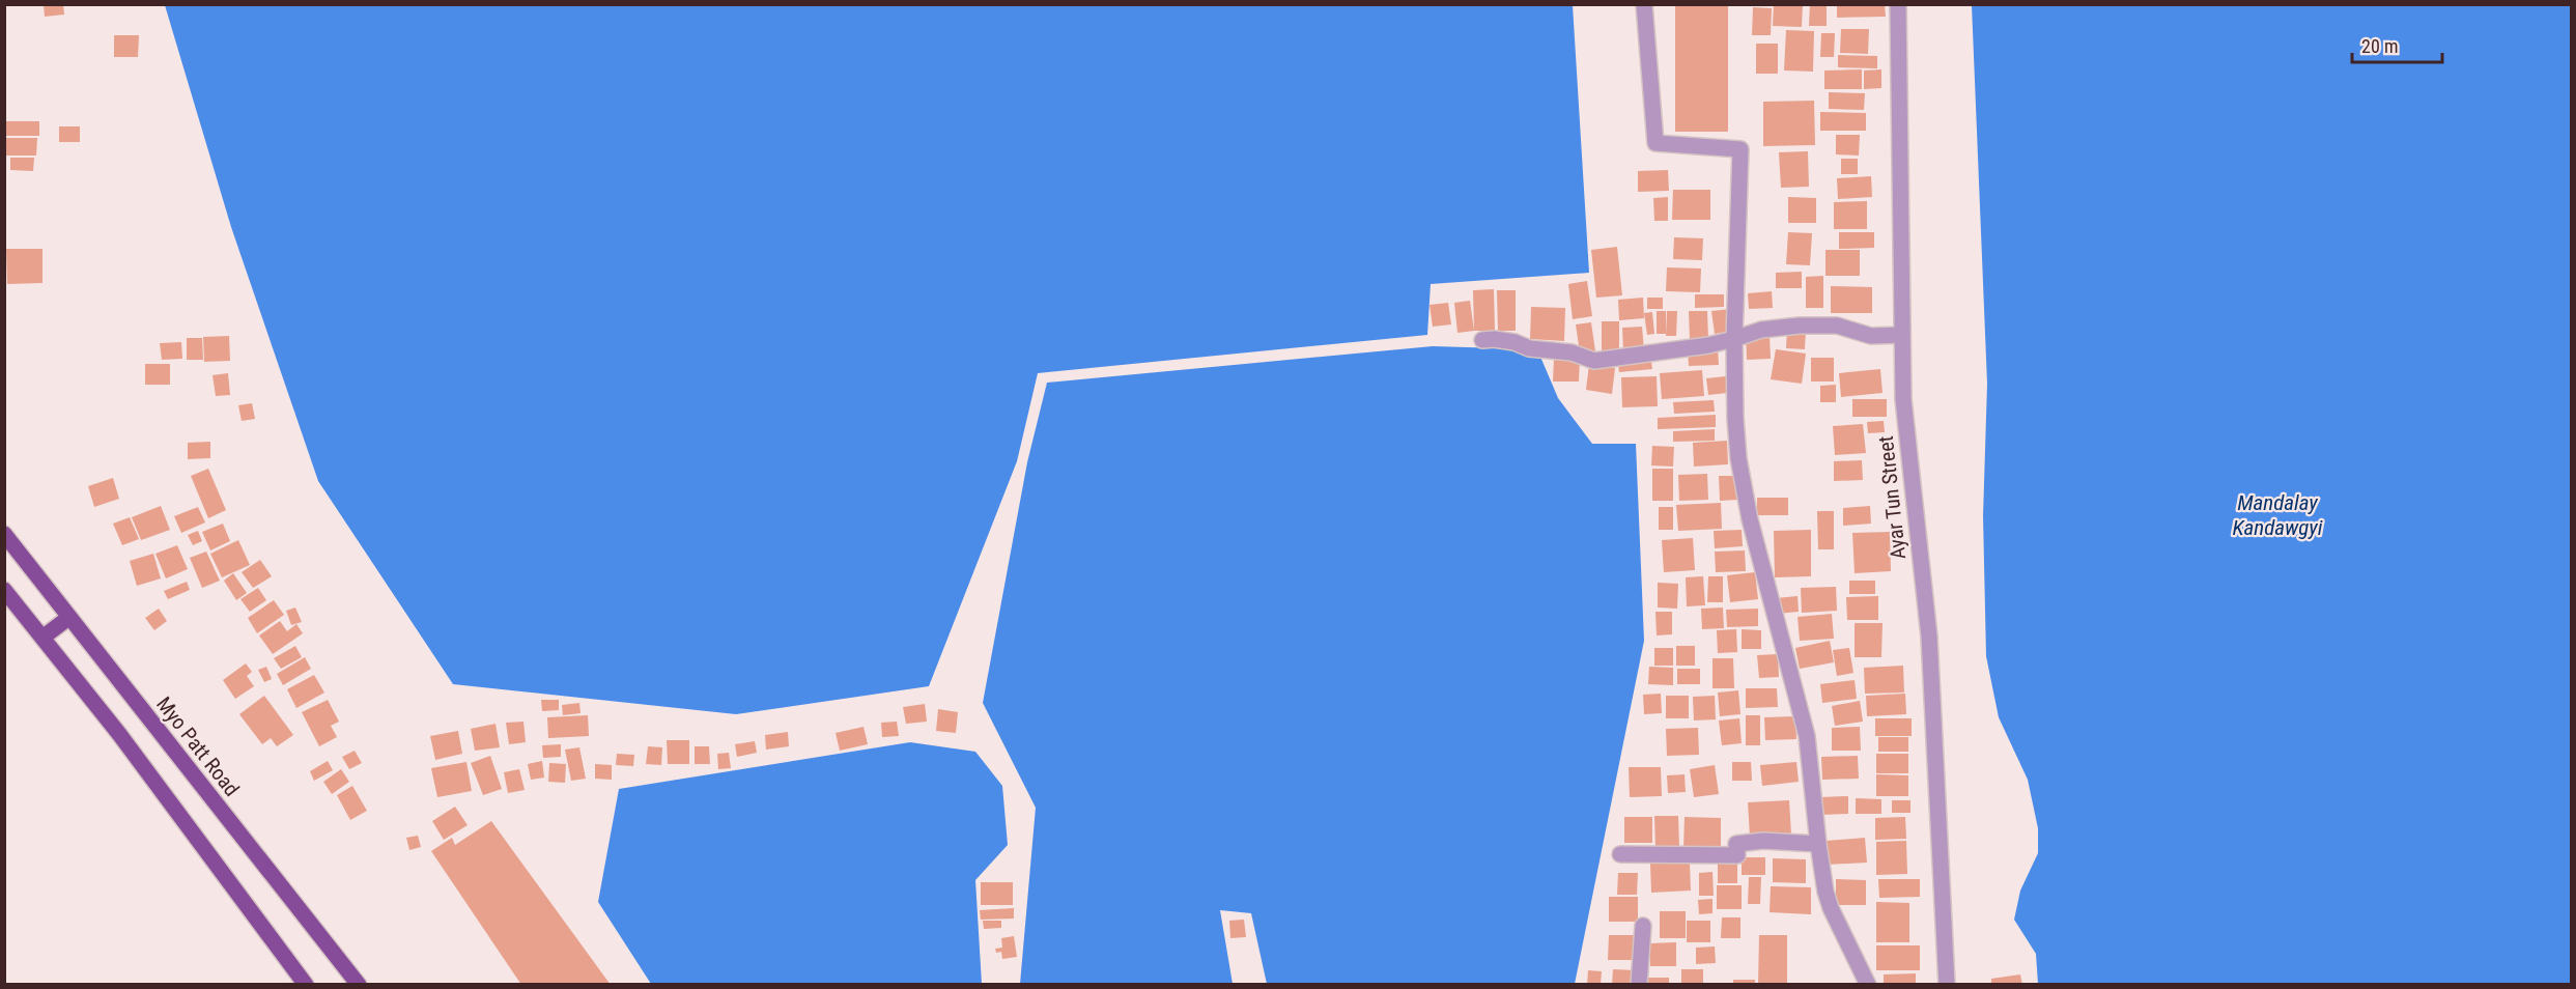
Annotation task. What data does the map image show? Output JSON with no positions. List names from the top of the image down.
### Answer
{
  "streets": {
    "main road": ["Myo Patt Road"],
    "street": ["Ayar Tun Street"]
  },
  "water": ["Mandalay Kandawgyi"],
  "scale_bar": "20 m"
}
